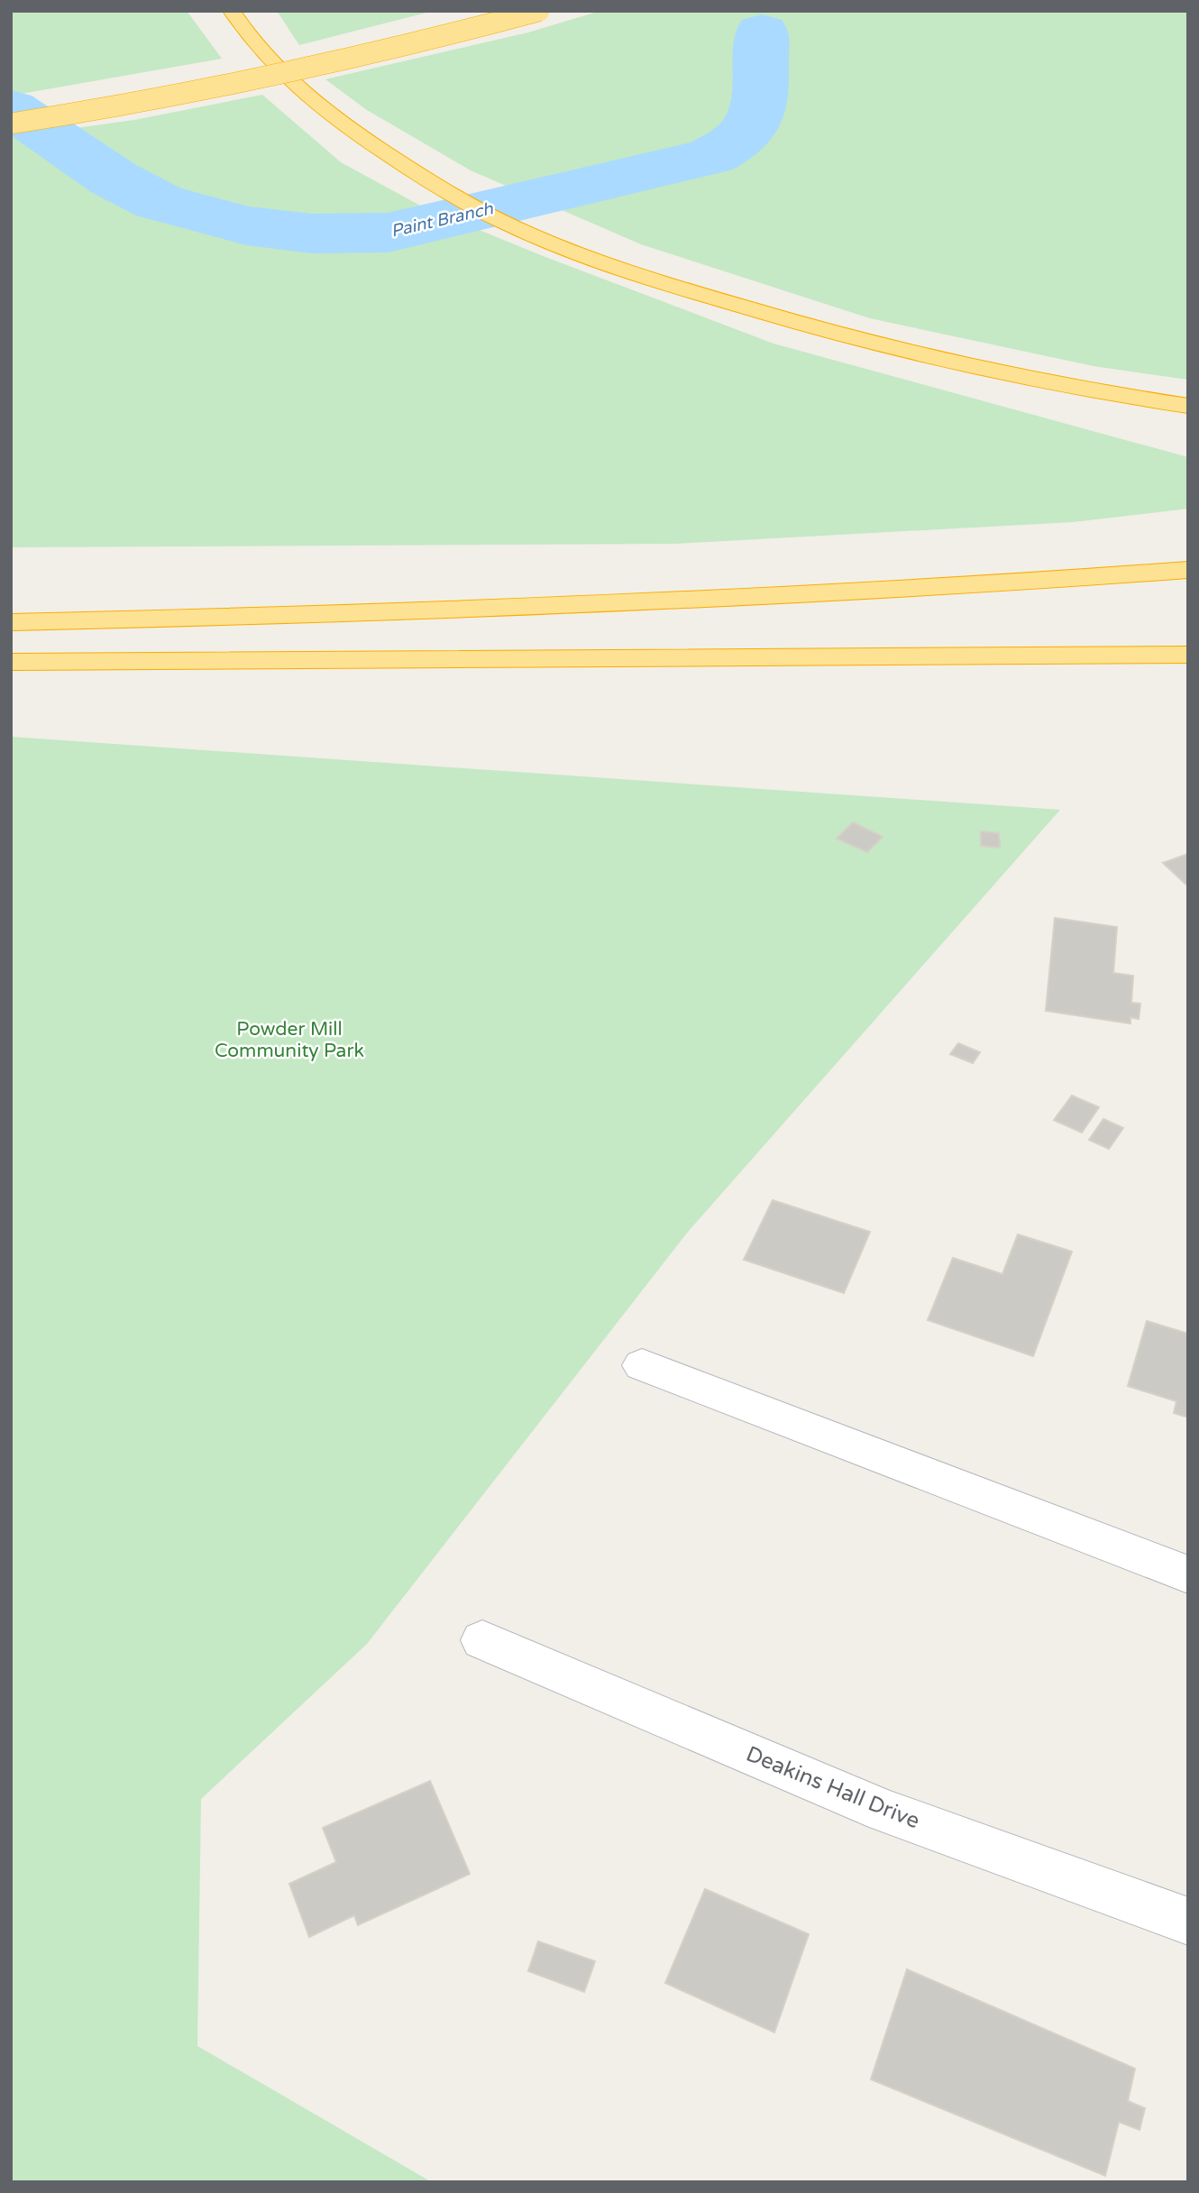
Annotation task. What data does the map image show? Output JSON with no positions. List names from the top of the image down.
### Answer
{
  "streets": {
    "street": ["Deakins Hall Drive"]
  },
  "water": ["Paint Branch"],
  "parks": ["Powder Mill Community Park"]
}
